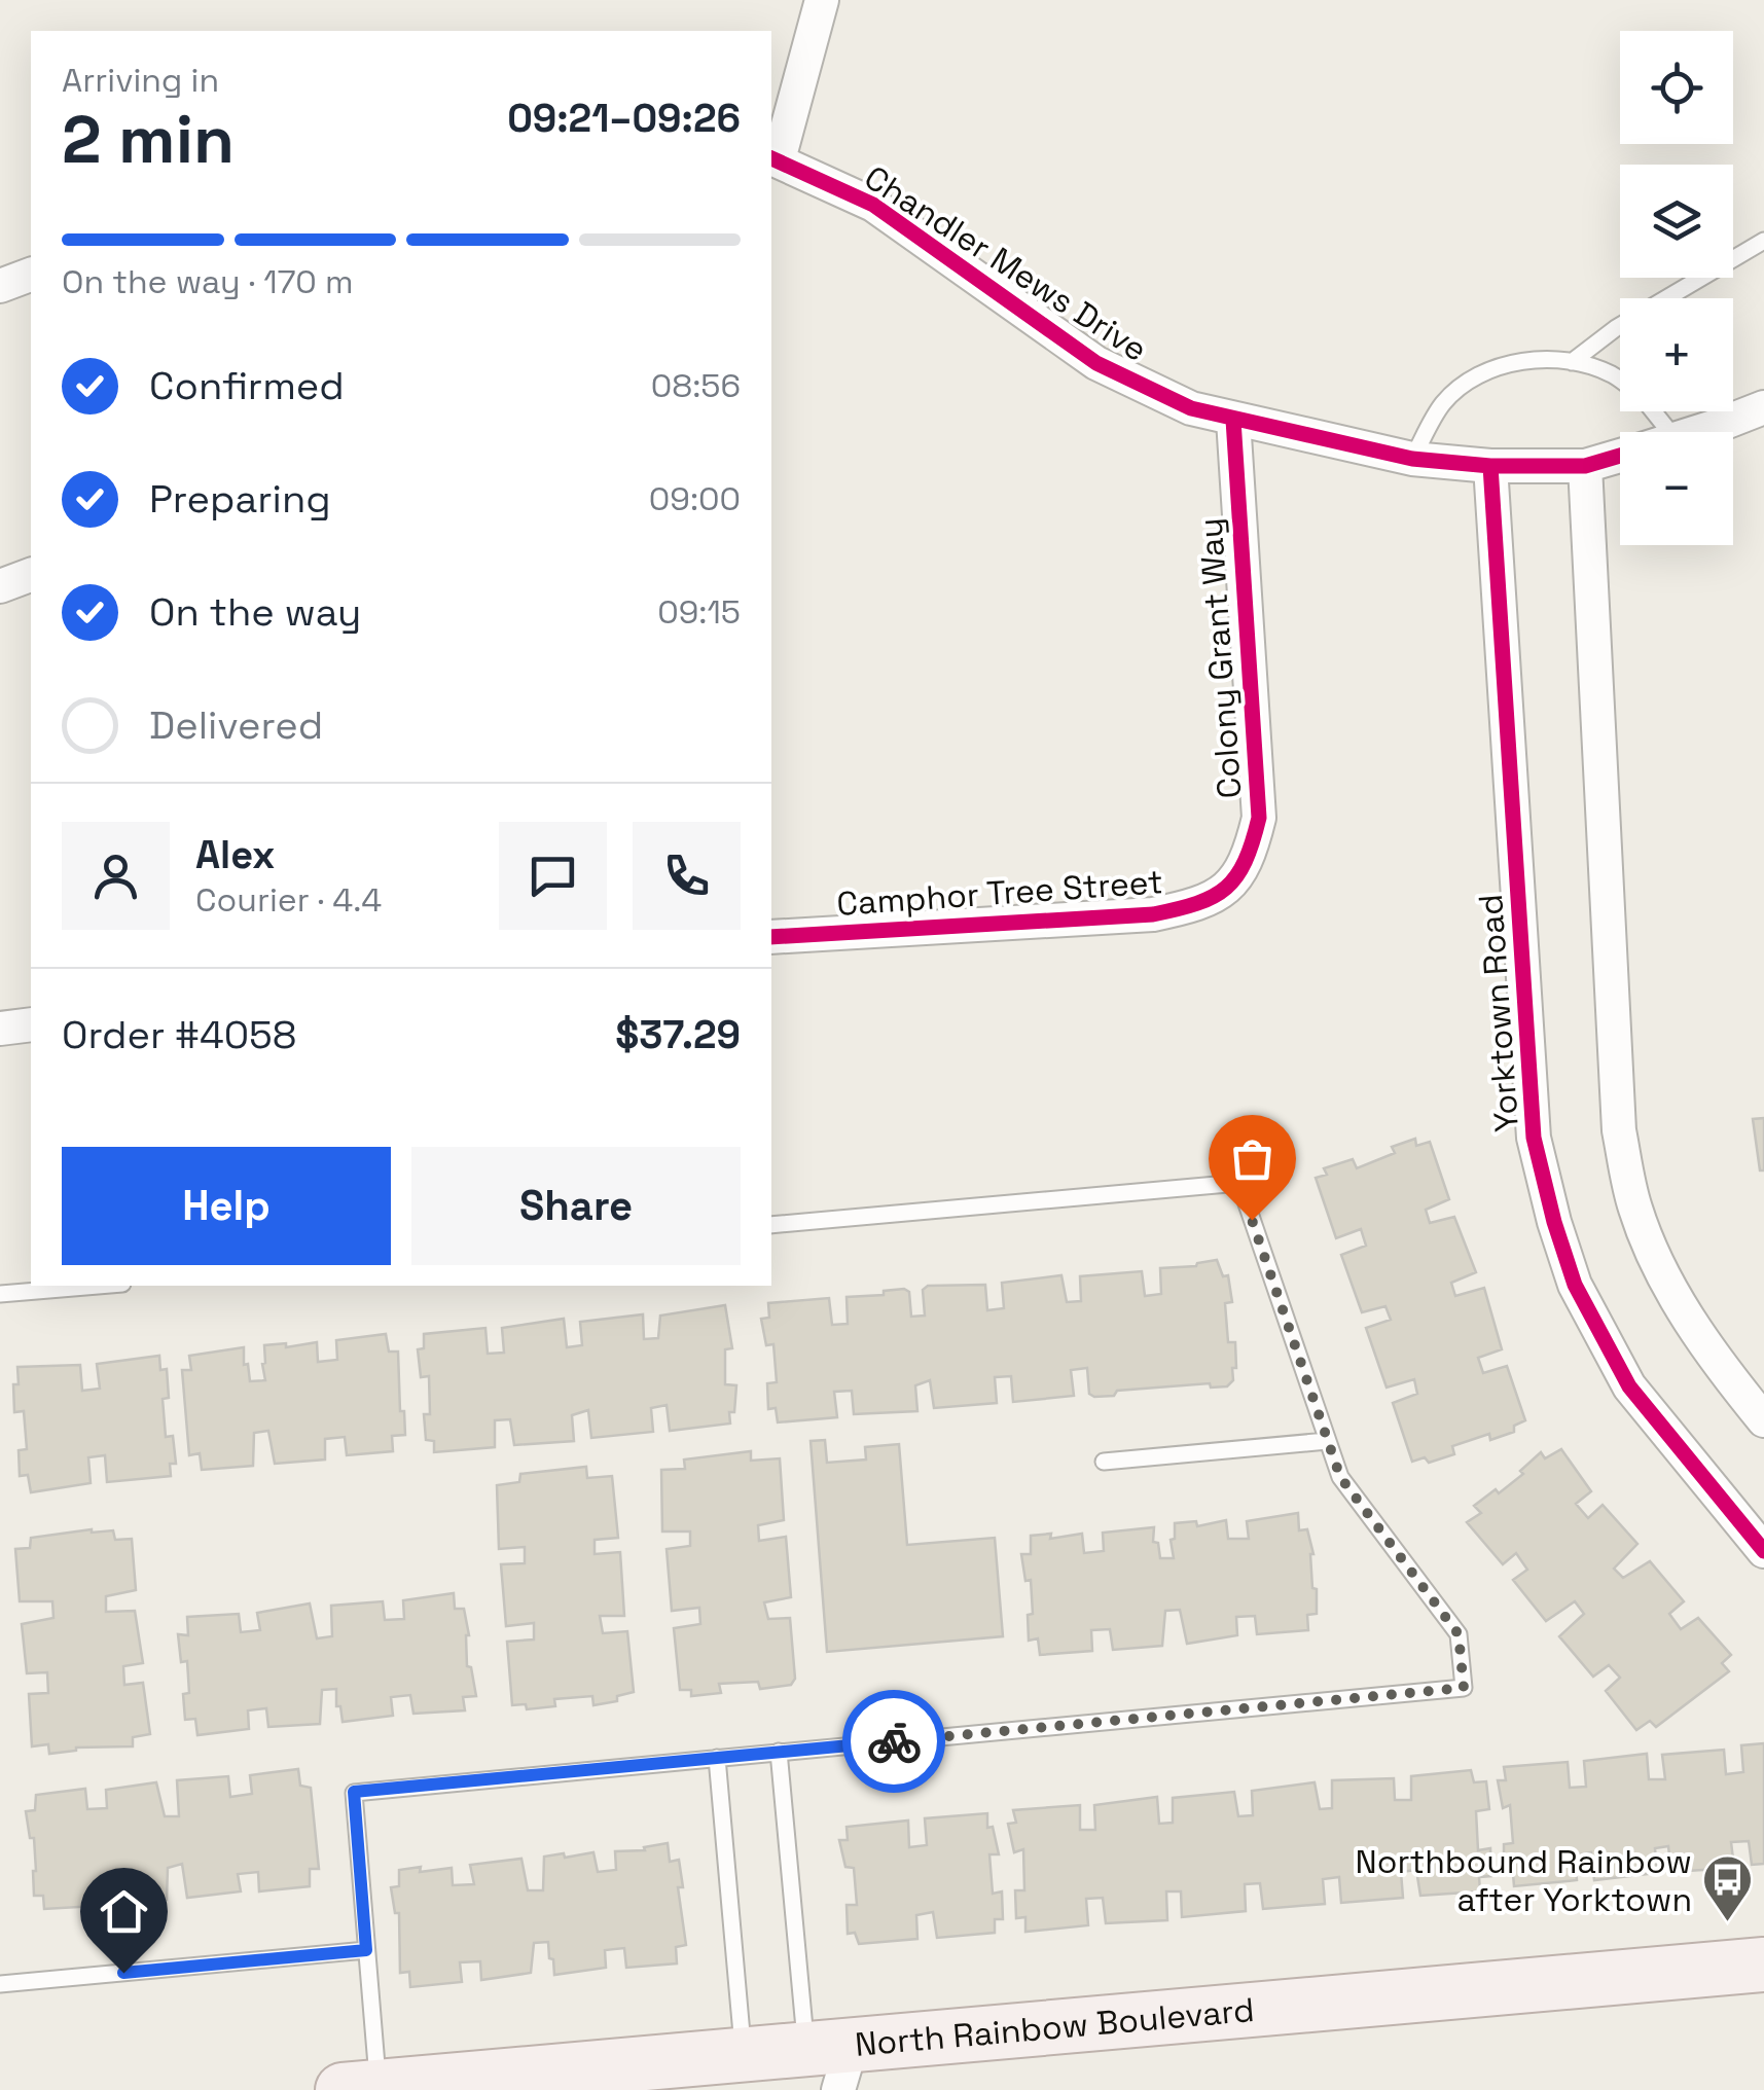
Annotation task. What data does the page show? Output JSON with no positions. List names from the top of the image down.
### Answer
{
  "streets": {
    "main road": ["North Rainbow Boulevard"],
    "street": [
      "Chandler Mews Drive",
      "Colony Grant Way",
      "Camphor Tree Street",
      "Yorktown Road"
    ]
  },
  "crossings": [
    ["Chandler Mews Drive", "Colony Grant Way"],
    ["Chandler Mews Drive", "Yorktown Road"],
    ["Colony Grant Way", "Camphor Tree Street"]
  ],
  "places": {
    "bus stop": ["Northbound Rainbow after Yorktown"]
  },
  "page": {
    "map_buttons": ["+", "−"],
    "heading": ["2 min", "Arriving in", "09:21–09:26"],
    "panel": [
      "Alex",
      "Courier · 4.4",
      "Order #4058",
      "$37.29"
    ],
    "bar": "On the way · 170 m",
    "list": [
      ["Confirmed", "08:56"],
      ["Preparing", "09:00"],
      ["On the way", "09:15"],
      "Delivered"
    ],
    "buttons": ["Help", "Share"]
  }
}
